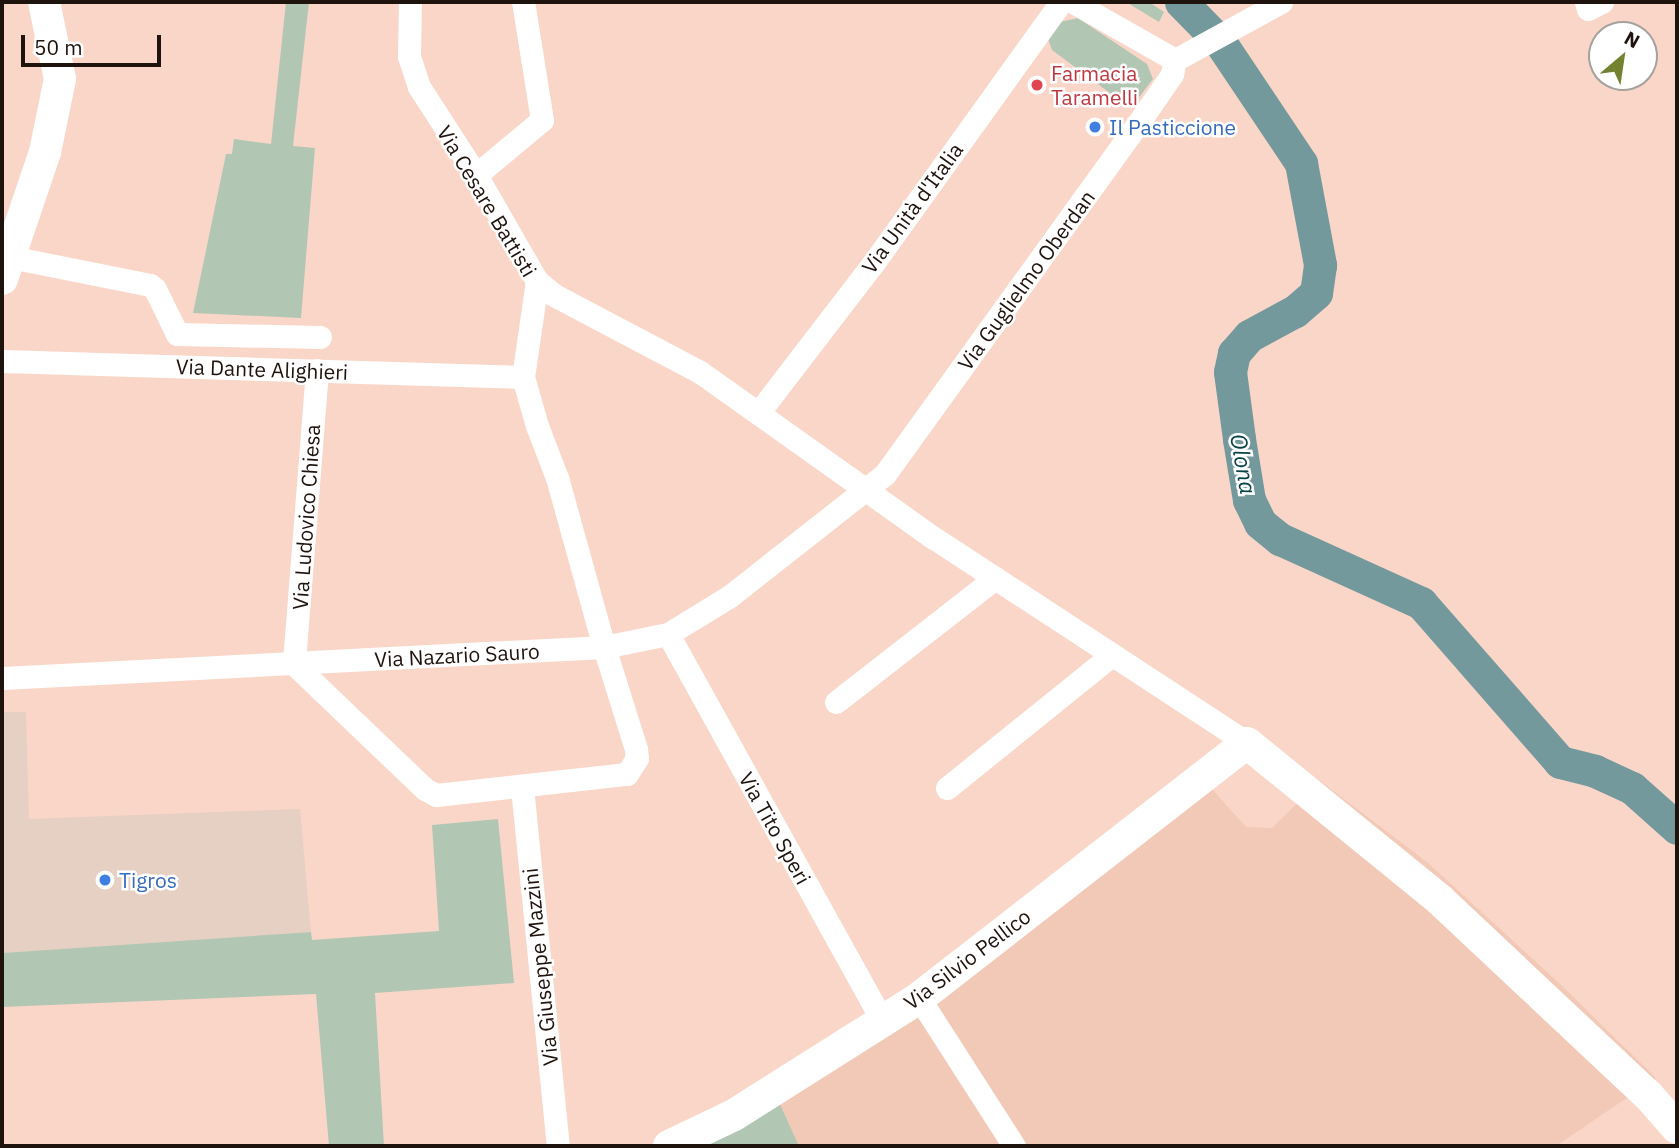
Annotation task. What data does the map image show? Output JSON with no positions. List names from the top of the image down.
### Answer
{
  "streets": {
    "street": [
      "Via Cesare Battisti",
      "Via Unità d'Italia",
      "Via Guglielmo Oberdan",
      "Via Dante Alighieri",
      "Via Ludovico Chiesa",
      "Via Nazario Sauro",
      "Via Tito Speri",
      "Via Silvio Pellico",
      "Via Giuseppe Mazzini"
    ]
  },
  "crossings": [
    ["Via Cesare Battisti", "Via Dante Alighieri"],
    ["Via Cesare Battisti", "Via Nazario Sauro"],
    ["Via Guglielmo Oberdan", "Via Nazario Sauro"],
    ["Via Dante Alighieri", "Via Ludovico Chiesa"],
    ["Via Ludovico Chiesa", "Via Nazario Sauro"],
    ["Via Nazario Sauro", "Via Tito Speri"],
    ["Via Tito Speri", "Via Silvio Pellico"]
  ],
  "water": ["Olona"],
  "places": ["Farmacia Taramelli", "Il Pasticcione", "Tigros"],
  "scale_bar": "50 m",
  "north": "top right"
}
